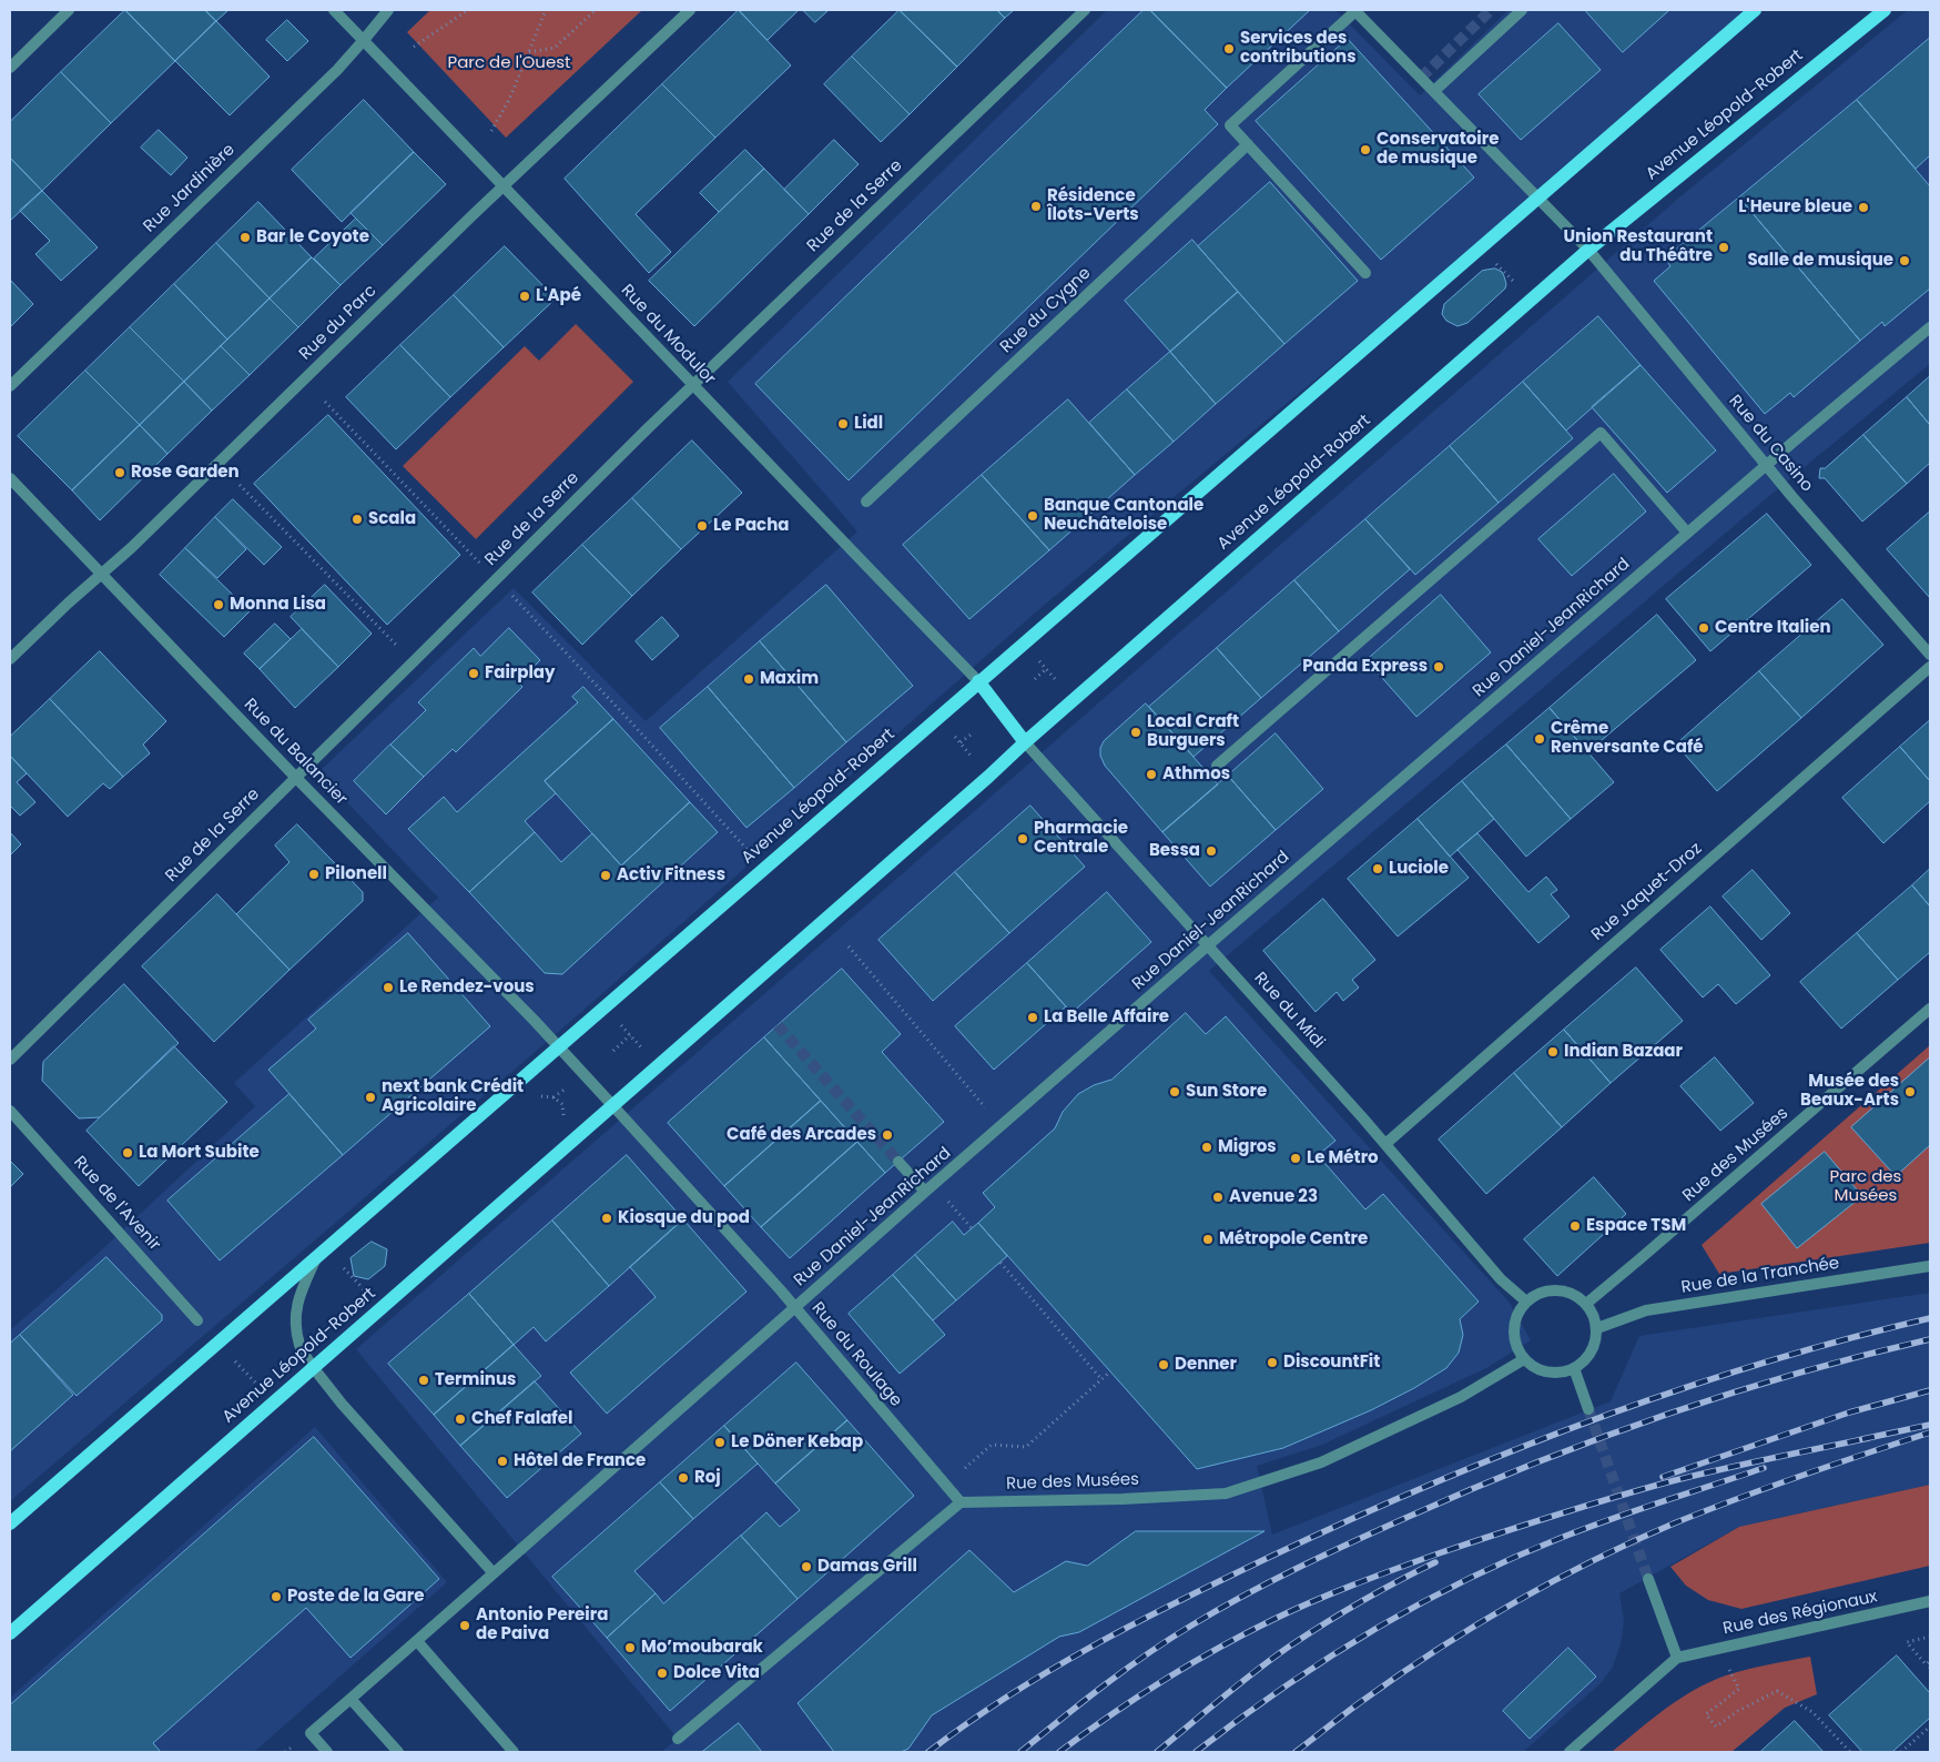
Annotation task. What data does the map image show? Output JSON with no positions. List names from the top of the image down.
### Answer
{
  "streets": {
    "main road": ["Avenue Léopold-Robert"],
    "street": [
      "Rue Jardinière",
      "Rue de la Serre",
      "Rue du Cygne",
      "Rue du Parc",
      "Rue du Modulor",
      "Rue du Casino",
      "Rue Daniel-JeanRichard",
      "Rue du Balancier",
      "Rue Jaquet-Droz",
      "Rue du Midi",
      "Rue des Musées",
      "Rue de l'Avenir",
      "Rue de la Tranchée",
      "Rue du Roulage",
      "Rue des Régionaux"
    ]
  },
  "crossings": [
    ["Avenue Léopold-Robert", "Rue du Modulor"],
    ["Avenue Léopold-Robert", "Rue du Casino"],
    ["Avenue Léopold-Robert", "Rue du Balancier"],
    ["Avenue Léopold-Robert", "Rue du Midi"],
    ["Avenue Léopold-Robert", "Rue du Roulage"],
    ["Rue Jardinière", "Rue du Modulor"],
    ["Rue de la Serre", "Rue du Modulor"],
    ["Rue de la Serre", "Rue du Balancier"],
    ["Rue du Parc", "Rue du Modulor"],
    ["Rue du Parc", "Rue du Balancier"],
    ["Rue du Casino", "Rue Daniel-JeanRichard"],
    ["Rue Daniel-JeanRichard", "Rue du Midi"],
    ["Rue Daniel-JeanRichard", "Rue du Roulage"],
    ["Rue Jaquet-Droz", "Rue du Midi"],
    ["Rue du Midi", "Rue des Musées"],
    ["Rue du Midi", "Rue de la Tranchée"],
    ["Rue des Musées", "Rue de la Tranchée"],
    ["Rue des Musées", "Rue du Roulage"]
  ],
  "parks": ["Parc de l'Ouest", "Parc des Musées"],
  "places": [
    "Services des contributions",
    "Conservatoire de musique",
    "Résidence Îlots-Verts",
    "L'Heure bleue",
    "Bar le Coyote",
    "Union Restaurant du Théâtre",
    "Salle de musique",
    "L'Apé",
    "Lidl",
    "Rose Garden",
    "Banque Cantonale Neuchâteloise",
    "Scala",
    "Le Pacha",
    "Monna Lisa",
    "Centre Italien",
    "Panda Express",
    "Fairplay",
    "Maxim",
    "Local Craft Burguers",
    "Crême Renversante Café",
    "Athmos",
    "Pharmacie Centrale",
    "Bessa",
    "Luciole",
    "Pilonell",
    "Activ Fitness",
    "Le Rendez-vous",
    "La Belle Affaire",
    "Indian Bazaar",
    "Sun Store",
    "Musée des Beaux-Arts",
    "next bank Crédit Agricolaire",
    "Café des Arcades",
    "Migros",
    "La Mort Subite",
    "Le Métro",
    "Avenue 23",
    "Kiosque du pod",
    "Espace TSM",
    "Métropole Centre",
    "DiscountFit",
    "Denner",
    "Terminus",
    "Chef Falafel",
    "Le Döner Kebap",
    "Hôtel de France",
    "Roj",
    "Damas Grill",
    "Poste de la Gare",
    "Antonio Pereira de Paiva",
    "Mo’moubarak",
    "Dolce Vita"
  ]
}
